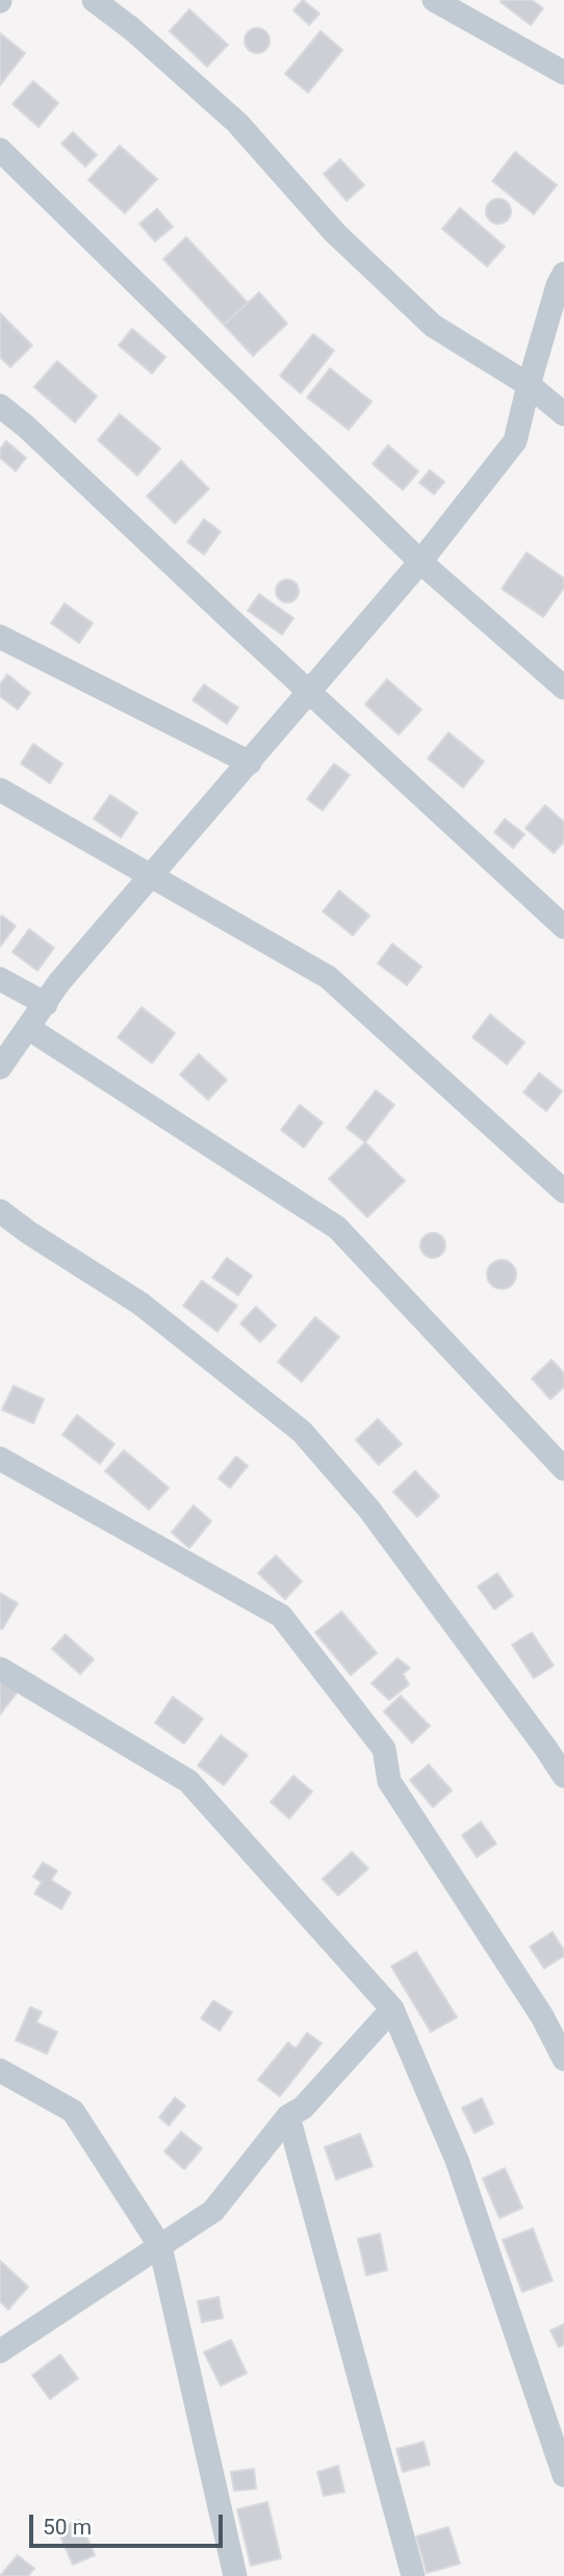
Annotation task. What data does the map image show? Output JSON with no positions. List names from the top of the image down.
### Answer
{
  "scale_bar": "50 m"
}
